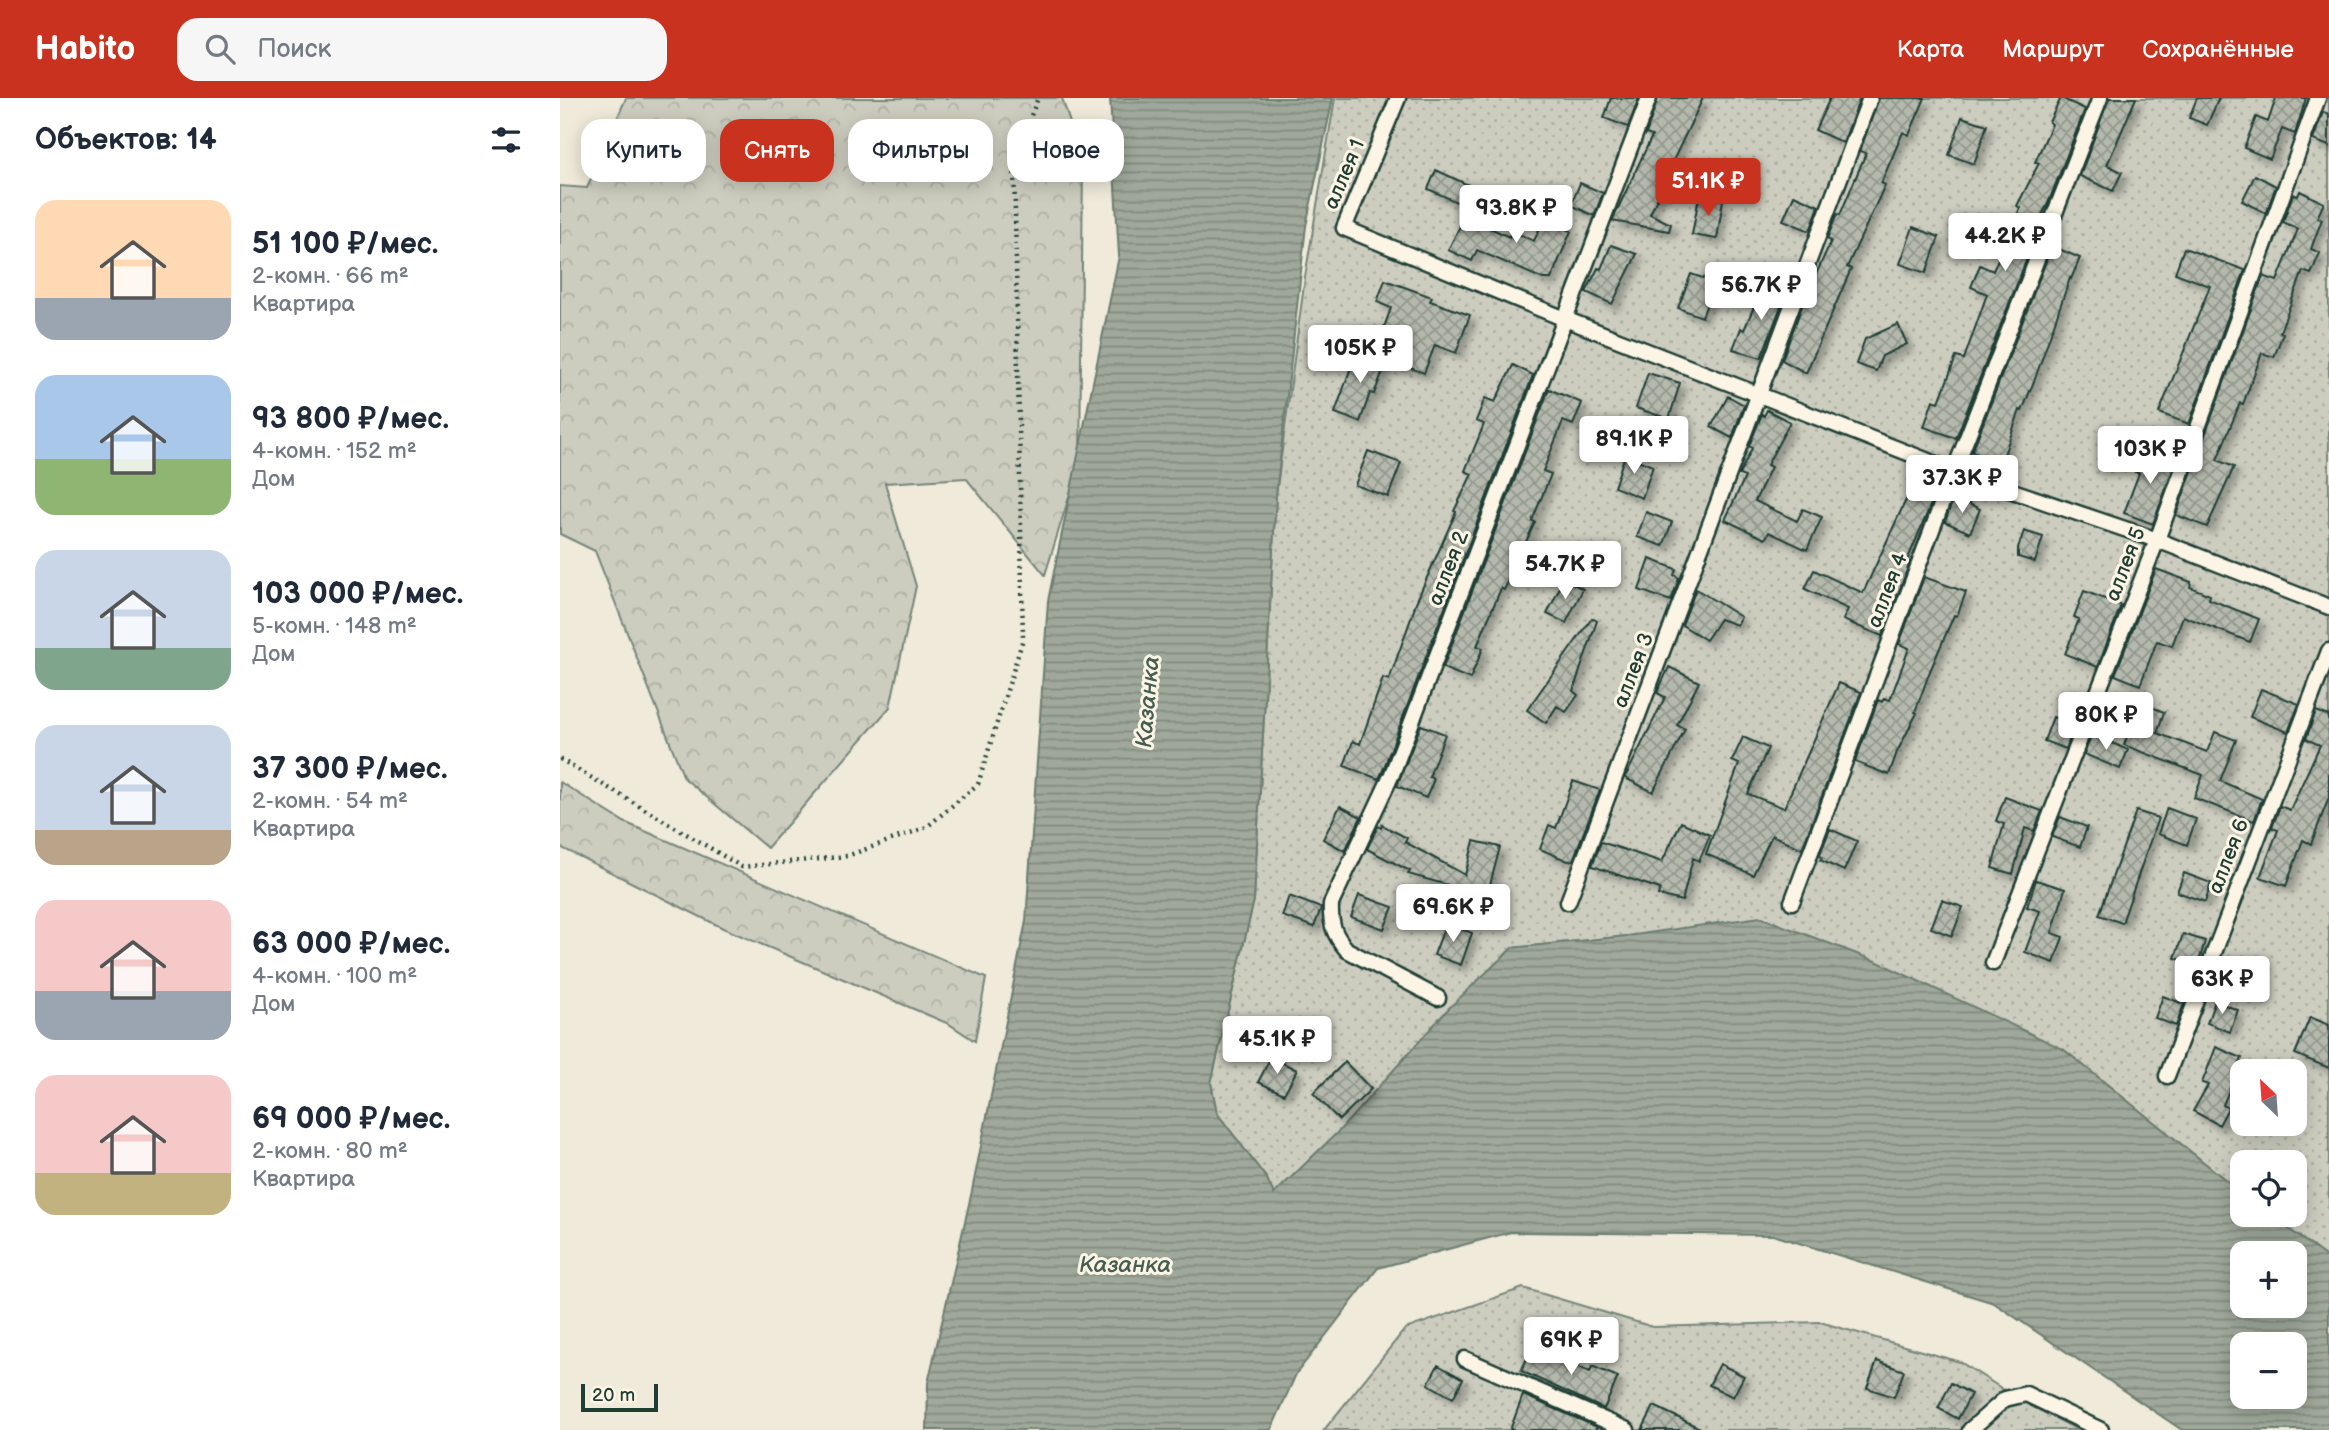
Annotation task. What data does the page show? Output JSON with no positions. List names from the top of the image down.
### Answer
{
  "streets": {
    "lane": [
      "аллея 1",
      "аллея 5",
      "аллея 2",
      "аллея 4",
      "аллея 3",
      "аллея 6"
    ]
  },
  "crossings": [
    ["аллея 1", "аллея 2"]
  ],
  "water": ["Казанка"],
  "scale_bar": "20 m",
  "north": "top left",
  "page": {
    "header": "Habito",
    "search": "Поиск",
    "nav": ["Карта", "Маршрут", "Сохранённые"],
    "heading": "Объектов: 14",
    "chip": [
      "Купить",
      "Снять",
      "Фильтры",
      "Новое"
    ],
    "price": [
      "51.1K ₽",
      "93.8K ₽",
      "44.2K ₽",
      "56.7K ₽",
      "105K ₽",
      "89.1K ₽",
      "103K ₽",
      "37.3K ₽",
      "54.7K ₽",
      "80K ₽",
      "69.6K ₽",
      "63K ₽",
      "45.1K ₽",
      "69K ₽"
    ],
    "list": [
      {
        "name": "51 100 ₽/мес.",
        "note": "2-комн. · 66 m² · Квартира"
      },
      {
        "name": "93 800 ₽/мес.",
        "note": "4-комн. · 152 m² · Дом"
      },
      {
        "name": "103 000 ₽/мес.",
        "note": "5-комн. · 148 m² · Дом"
      },
      {
        "name": "37 300 ₽/мес.",
        "note": "2-комн. · 54 m² · Квартира"
      },
      {
        "name": "63 000 ₽/мес.",
        "note": "4-комн. · 100 m² · Дом"
      },
      {
        "name": "69 000 ₽/мес.",
        "note": "2-комн. · 80 m² · Квартира"
      }
    ],
    "map_buttons": ["+", "−"],
    "scale": "20 m"
  }
}
